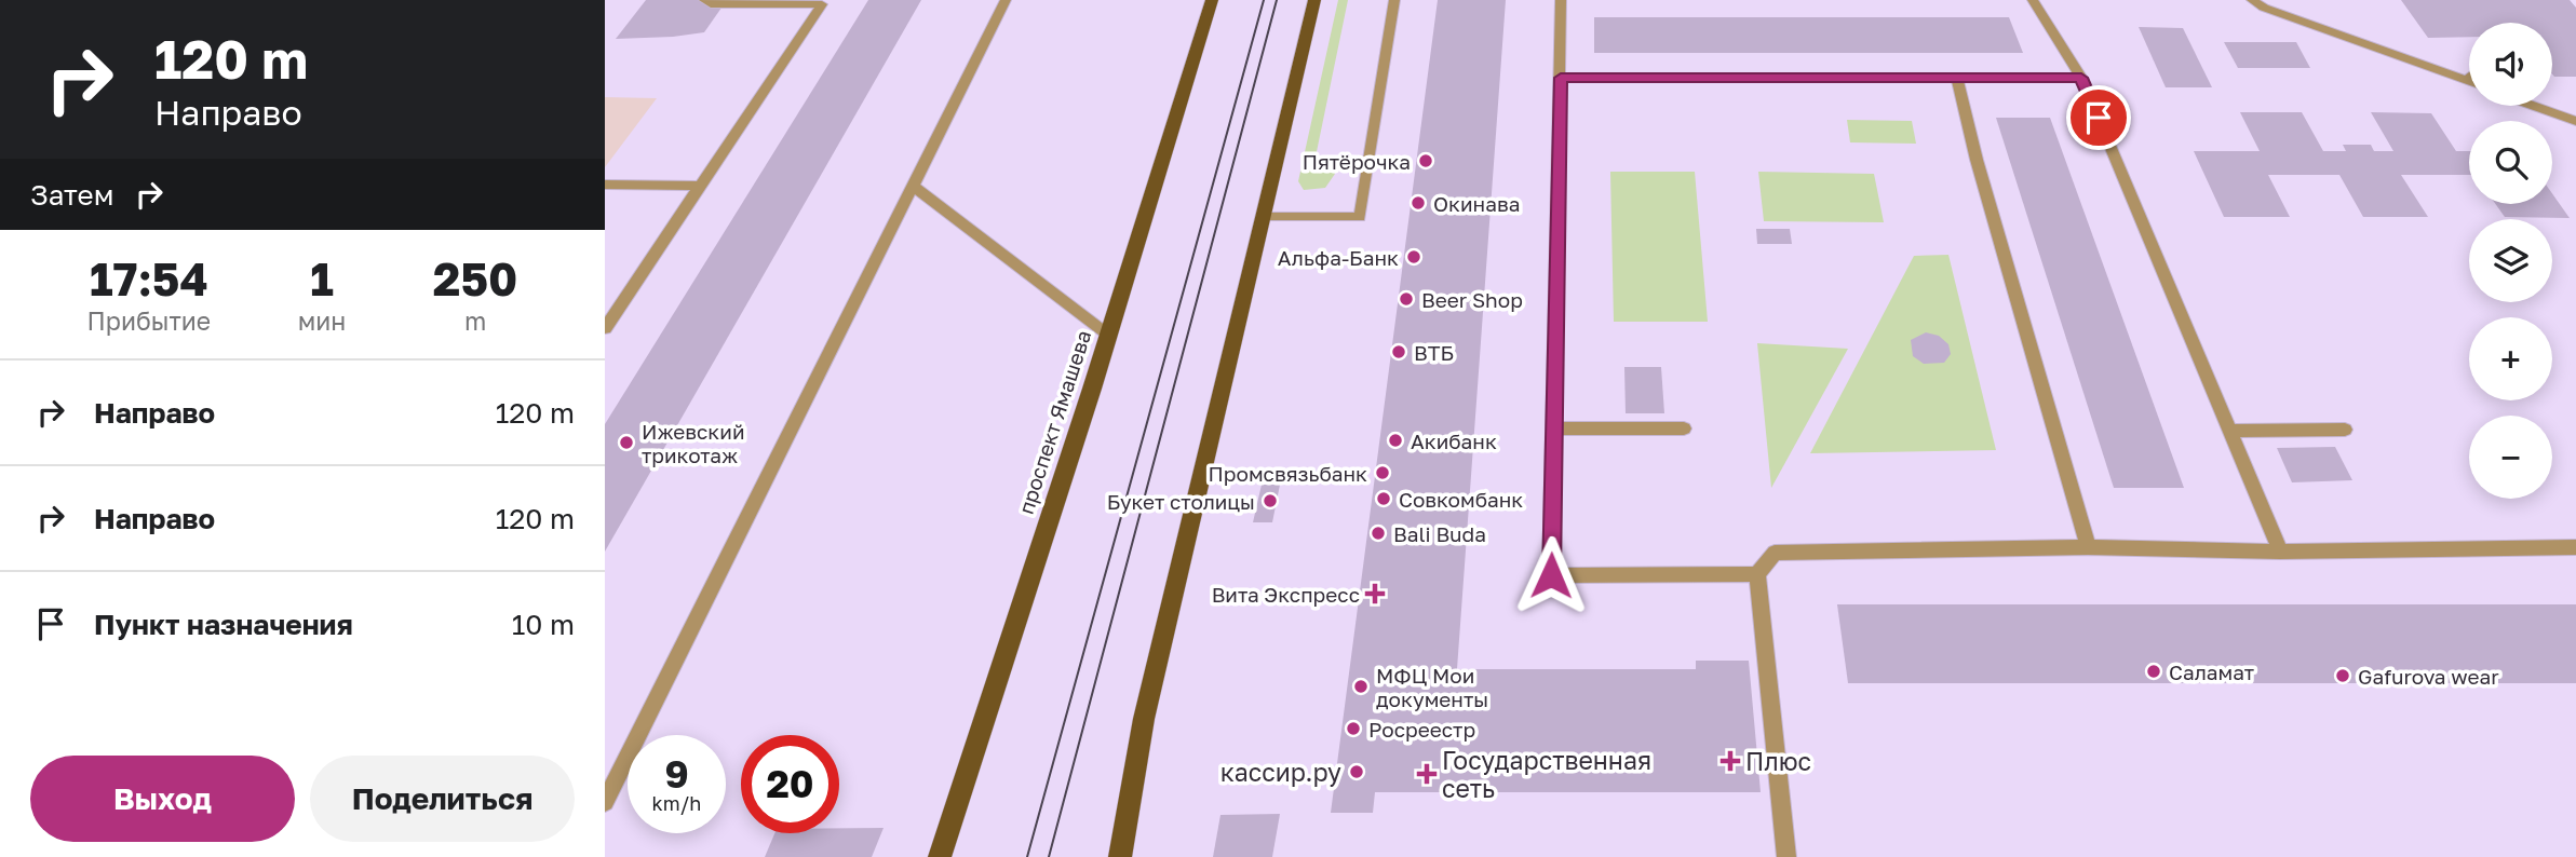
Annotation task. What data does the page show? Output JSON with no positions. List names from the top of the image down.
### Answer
{
  "streets": {
    "main road": ["проспект Ямашева"]
  },
  "places": {
    "other": [
      "Пятёрочка",
      "Окинава",
      "Альфа-Банк",
      "Beer Shop",
      "ВТБ",
      "Акибанк",
      "Ижевский трикотаж",
      "Промсвязьбанк",
      "Совкомбанк",
      "Букет столицы",
      "Bali Buda",
      "Саламат",
      "Gafurova wear",
      "МФЦ Мои документы",
      "Росреестр",
      "кассир.ру"
    ],
    "health": ["Вита Экспресс", "Плюс", "Государственная сеть"]
  },
  "page": {
    "turn": ["120 m", "Направо"],
    "map_buttons": ["+", "−"],
    "then": "Затем",
    "eta": [
      "17:54",
      "Прибытие",
      "1",
      "мин",
      "250",
      "m"
    ],
    "list": [
      {
        "name": "Направо",
        "value": "120 m"
      },
      {
        "name": "Направо",
        "value": "120 m"
      },
      {
        "name": "Пункт назначения",
        "value": "10 m"
      }
    ],
    "speed": "9 km/h",
    "limit": "20",
    "buttons": ["Выход", "Поделиться"]
  }
}
